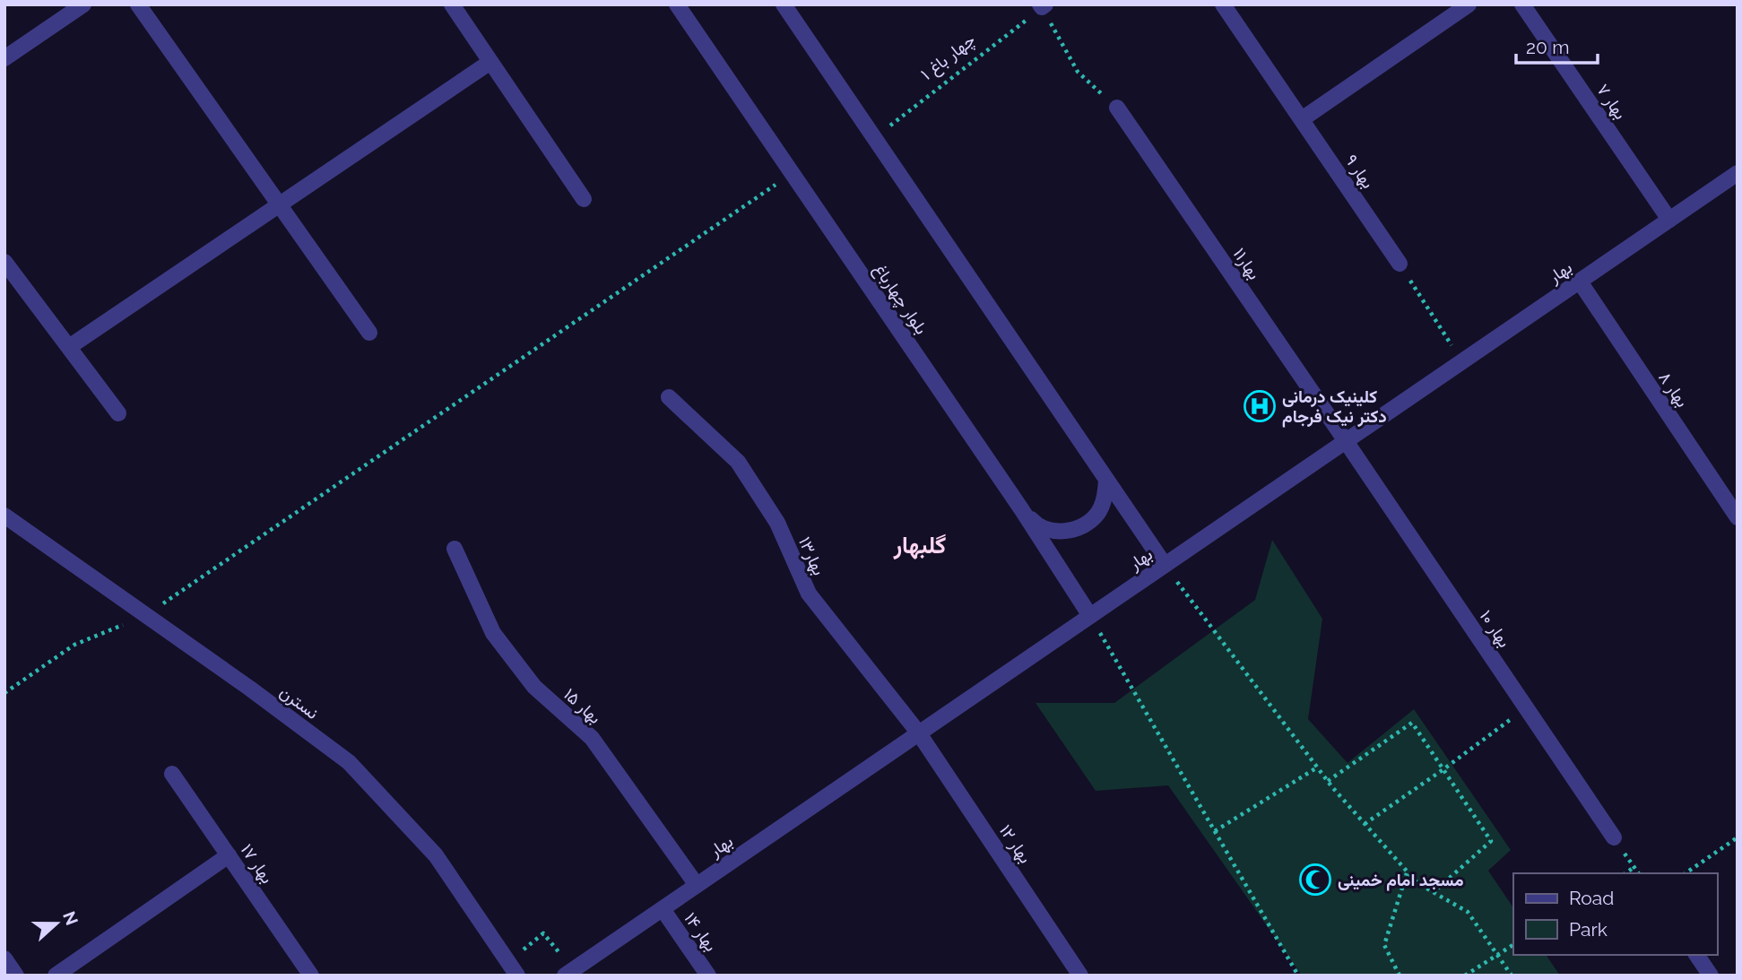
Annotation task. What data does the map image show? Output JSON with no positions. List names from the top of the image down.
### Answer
{
  "streets": {
    "street": [
      "بهار ۷",
      "بهار ۹",
      "بهار۱۱",
      "بهار",
      "بلوار چهارباغ",
      "بهار ۸",
      "بهار۱۳",
      "بهار ۱۰",
      "نسترن",
      "بهار ۱۵",
      "بهار ۱۲",
      "بهار ۱۷",
      "بهار ۱۴"
    ],
    "path": ["چهار باغ ۱"]
  },
  "crossings": [
    ["بهار ۷", "بهار"],
    ["بهار۱۱", "بهار"],
    ["بهار۱۱", "بهار ۱۰"],
    ["بهار", "بلوار چهارباغ"],
    ["بهار", "بهار ۸"],
    ["بهار", "بهار۱۳"],
    ["بهار", "بهار ۱۰"],
    ["بهار", "بهار ۱۵"],
    ["بهار", "بهار ۱۲"],
    ["بهار", "بهار ۱۴"],
    ["بهار۱۳", "بهار ۱۲"]
  ],
  "districts": ["گلبهار"],
  "places": {
    "hospital": ["کلینیک درمانی دکتر نیک فرجام"],
    "mosque": ["مسجد امام خمینی"]
  },
  "legend": ["Road", "Park"],
  "scale_bar": "20 m",
  "north": "right"
}
